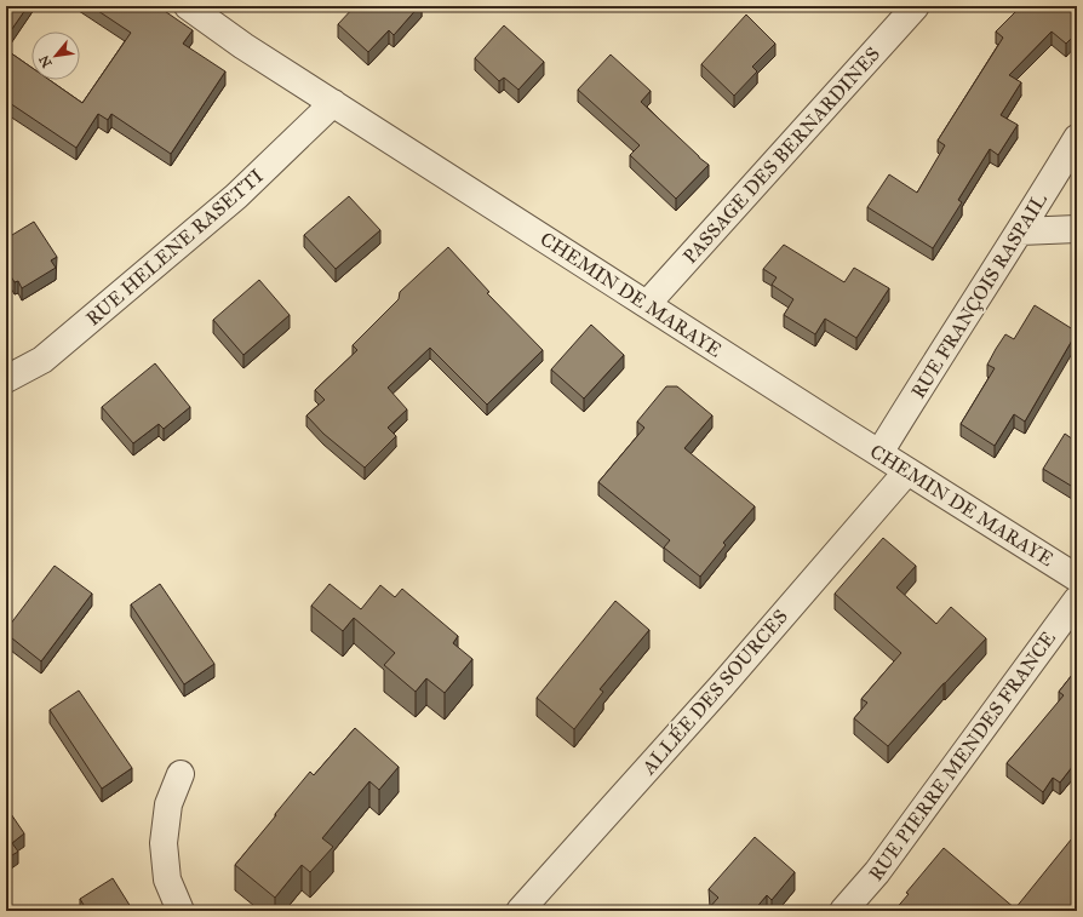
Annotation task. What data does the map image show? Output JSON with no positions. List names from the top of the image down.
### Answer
{
  "streets": {
    "street": [
      "PASSAGE DES BERNARDINES",
      "RUE HELENE RASETTI",
      "CHEMIN DE MARAYE",
      "RUE FRANÇOIS RASPAIL",
      "ALLÉE DES SOURCES",
      "RUE PIERRE MENDES FRANCE"
    ]
  },
  "crossings": [
    ["PASSAGE DES BERNARDINES", "CHEMIN DE MARAYE"],
    ["RUE HELENE RASETTI", "CHEMIN DE MARAYE"],
    ["CHEMIN DE MARAYE", "RUE FRANÇOIS RASPAIL"],
    ["CHEMIN DE MARAYE", "ALLÉE DES SOURCES"]
  ],
  "north": "bottom left"
}
